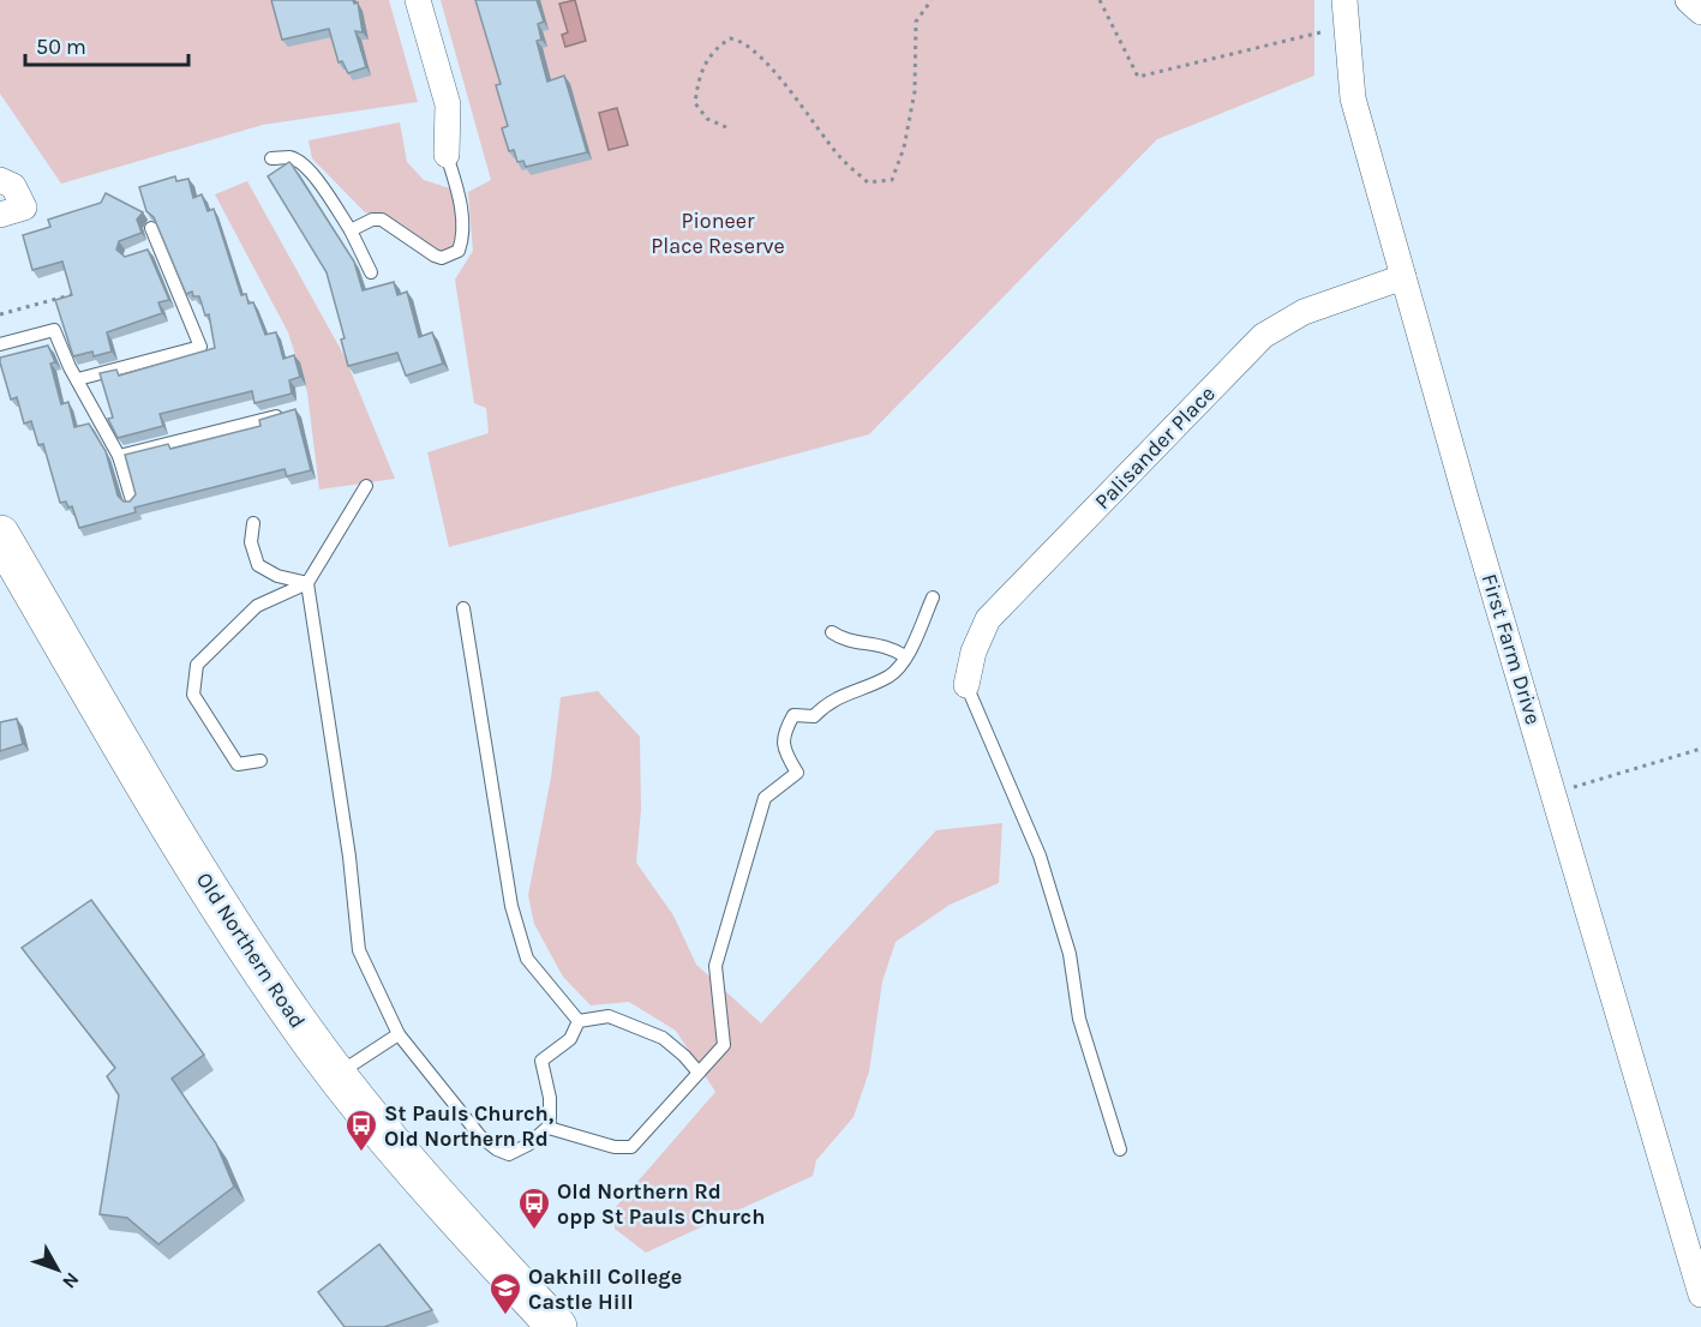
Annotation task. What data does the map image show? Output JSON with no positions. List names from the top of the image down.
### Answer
{
  "streets": {
    "main road": ["Old Northern Road"],
    "street": ["Palisander Place", "First Farm Drive"]
  },
  "crossings": [
    ["Palisander Place", "First Farm Drive"]
  ],
  "parks": ["Pioneer Place Reserve"],
  "places": {
    "bus stop": ["St Pauls Church, Old Northern Rd", "Old Northern Rd opp St Pauls Church"],
    "school or university": ["Oakhill College Castle Hill"]
  },
  "scale_bar": "50 m",
  "north": "bottom right"
}
